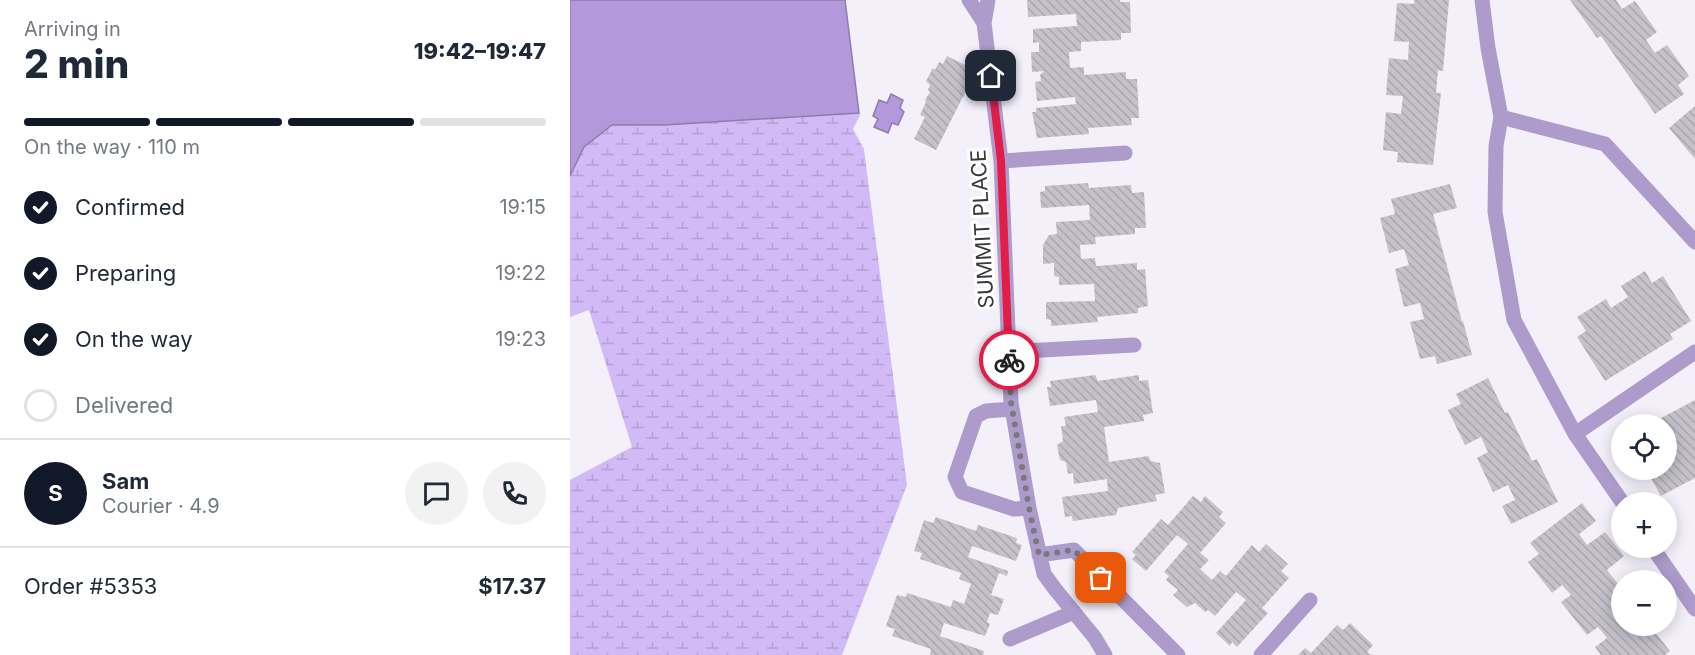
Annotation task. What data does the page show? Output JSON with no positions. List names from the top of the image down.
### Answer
{
  "streets": {
    "street": ["SUMMIT PLACE"]
  },
  "page": {
    "heading": ["2 min", "Arriving in", "19:42–19:47"],
    "panel": [
      "Sam",
      "Courier · 4.9",
      "Order #5353",
      "$17.37"
    ],
    "bar": "On the way · 110 m",
    "list": [
      ["Confirmed", "19:15"],
      ["Preparing", "19:22"],
      ["On the way", "19:23"],
      "Delivered"
    ],
    "map_buttons": ["+", "−"],
    "round": "S"
  }
}
